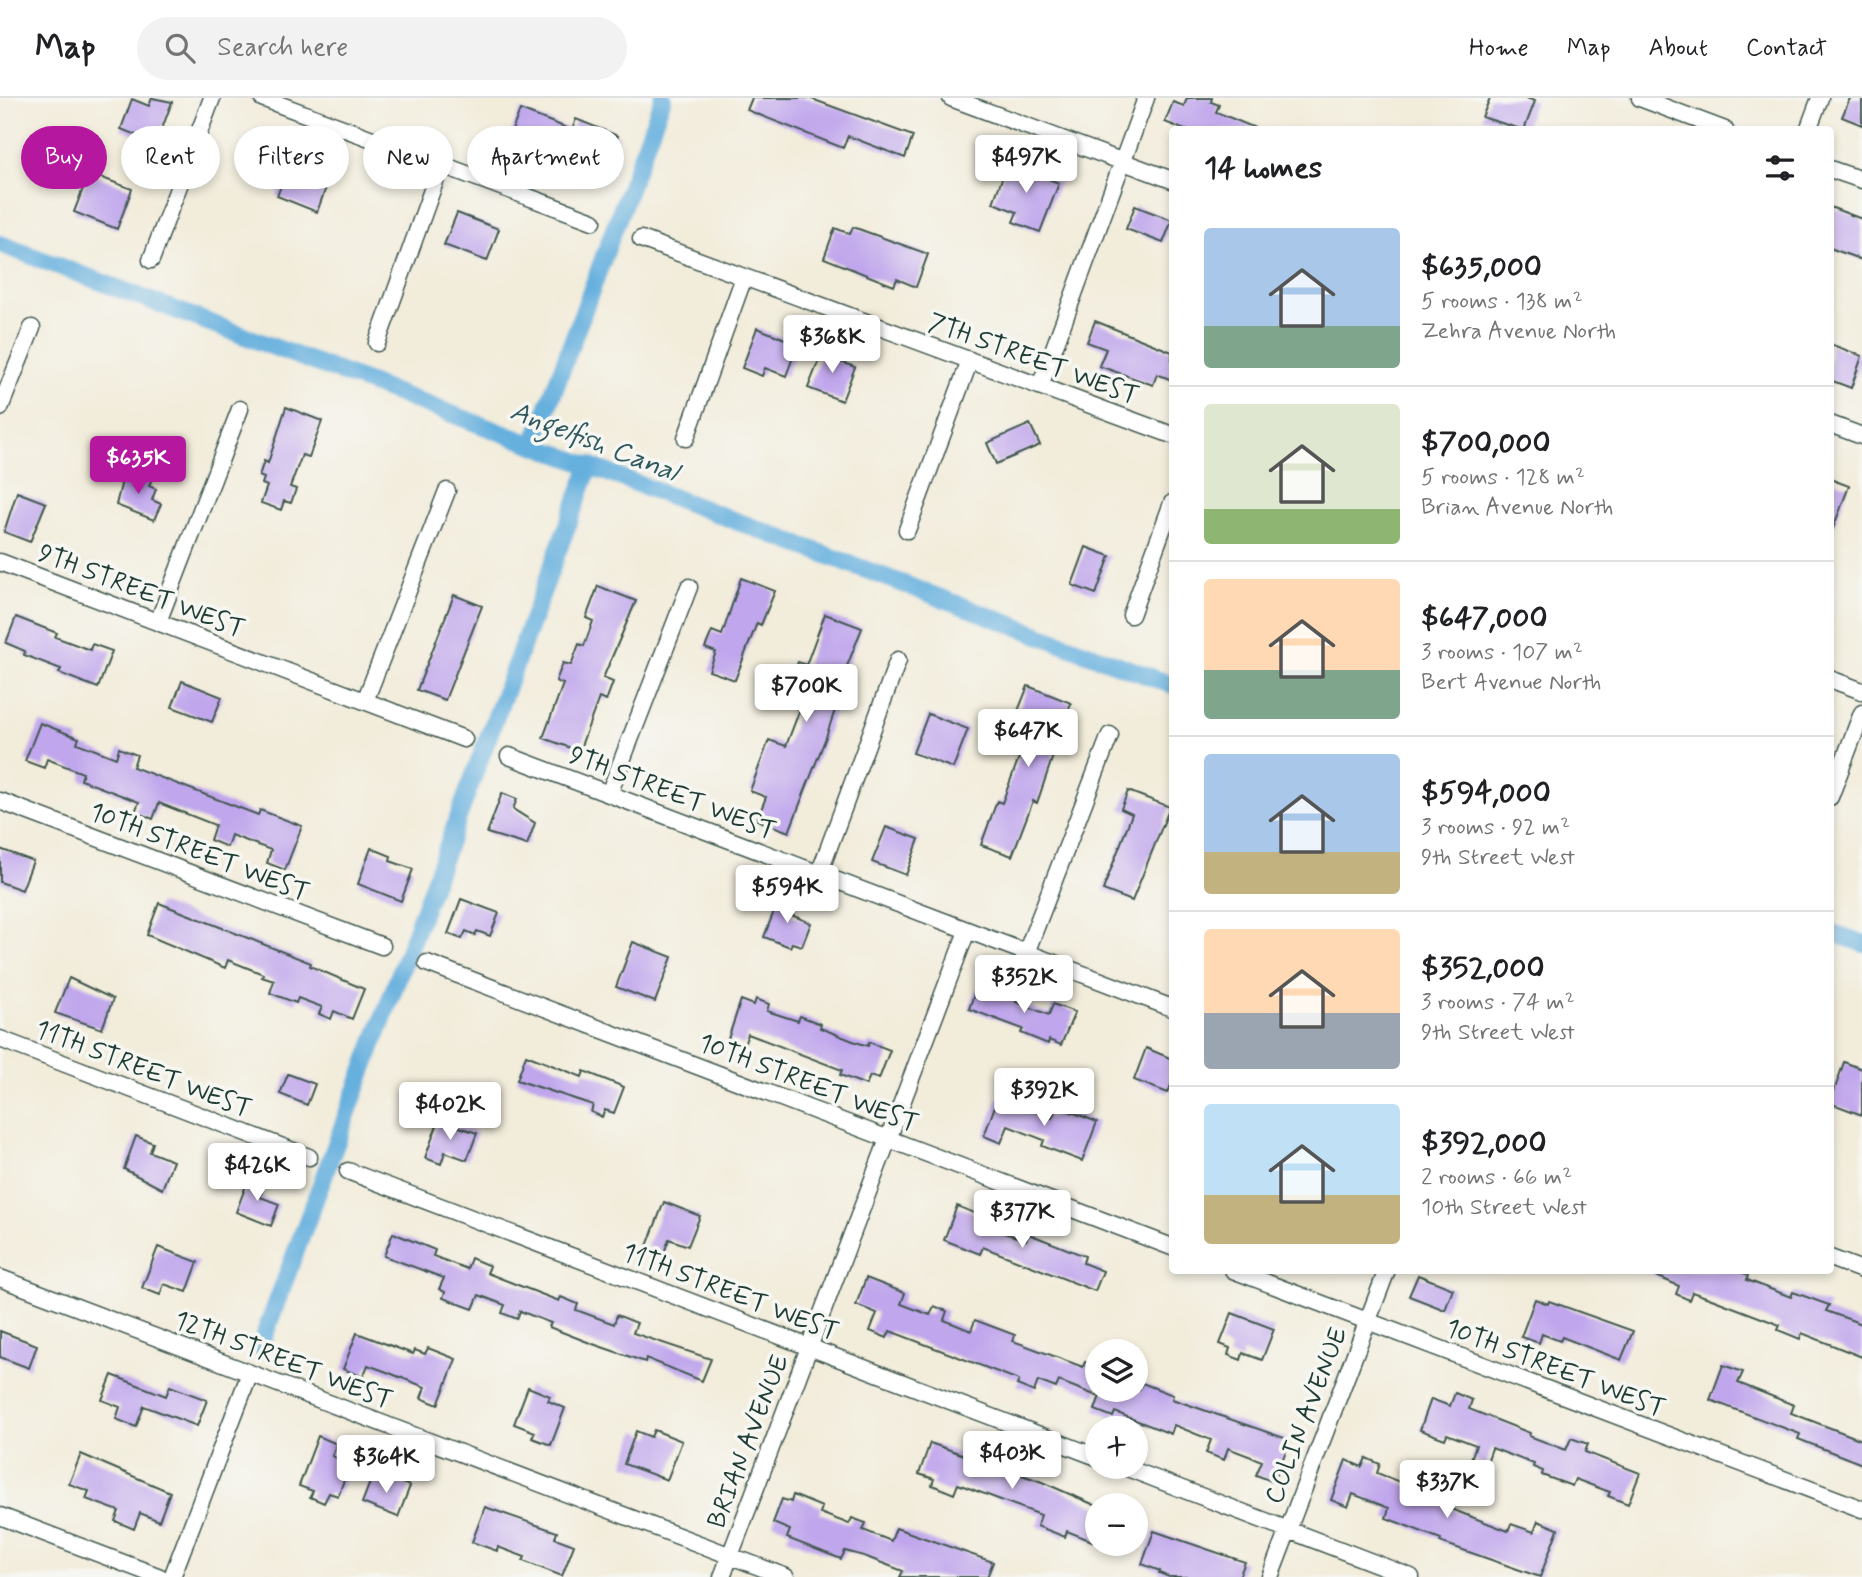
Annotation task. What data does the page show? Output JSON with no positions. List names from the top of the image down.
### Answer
{
  "streets": {
    "street": [
      "7TH STREET WEST",
      "9TH STREET WEST",
      "10TH STREET WEST",
      "11TH STREET WEST",
      "12TH STREET WEST",
      "COLIN AVENUE",
      "BRIAN AVENUE"
    ]
  },
  "crossings": [
    ["9TH STREET WEST", "BRIAN AVENUE"],
    ["10TH STREET WEST", "COLIN AVENUE"],
    ["10TH STREET WEST", "BRIAN AVENUE"],
    ["11TH STREET WEST", "BRIAN AVENUE"],
    ["12TH STREET WEST", "BRIAN AVENUE"]
  ],
  "water": ["Angelfish Canal"],
  "page": {
    "header": "Map",
    "search": "Search here",
    "nav": [
      "Home",
      "Map",
      "About",
      "Contact"
    ],
    "chip": [
      "Buy",
      "Rent",
      "Filters",
      "New",
      "Apartment"
    ],
    "heading": "14 homes",
    "price": [
      "$497K",
      "$368K",
      "$635K",
      "$700K",
      "$647K",
      "$594K",
      "$352K",
      "$392K",
      "$402K",
      "$426K",
      "$377K",
      "$403K",
      "$364K",
      "$337K"
    ],
    "list": [
      {
        "name": "$635,000",
        "note": "5 rooms · 138 m² · Zehra Avenue North"
      },
      {
        "name": "$700,000",
        "note": "5 rooms · 128 m² · Brian Avenue North"
      },
      {
        "name": "$647,000",
        "note": "3 rooms · 107 m² · Bert Avenue North"
      },
      {
        "name": "$594,000",
        "note": "3 rooms · 92 m² · 9th Street West"
      },
      {
        "name": "$352,000",
        "note": "3 rooms · 74 m² · 9th Street West"
      },
      {
        "name": "$392,000",
        "note": "2 rooms · 66 m² · 10th Street West"
      }
    ],
    "map_buttons": ["+", "−"]
  }
}
